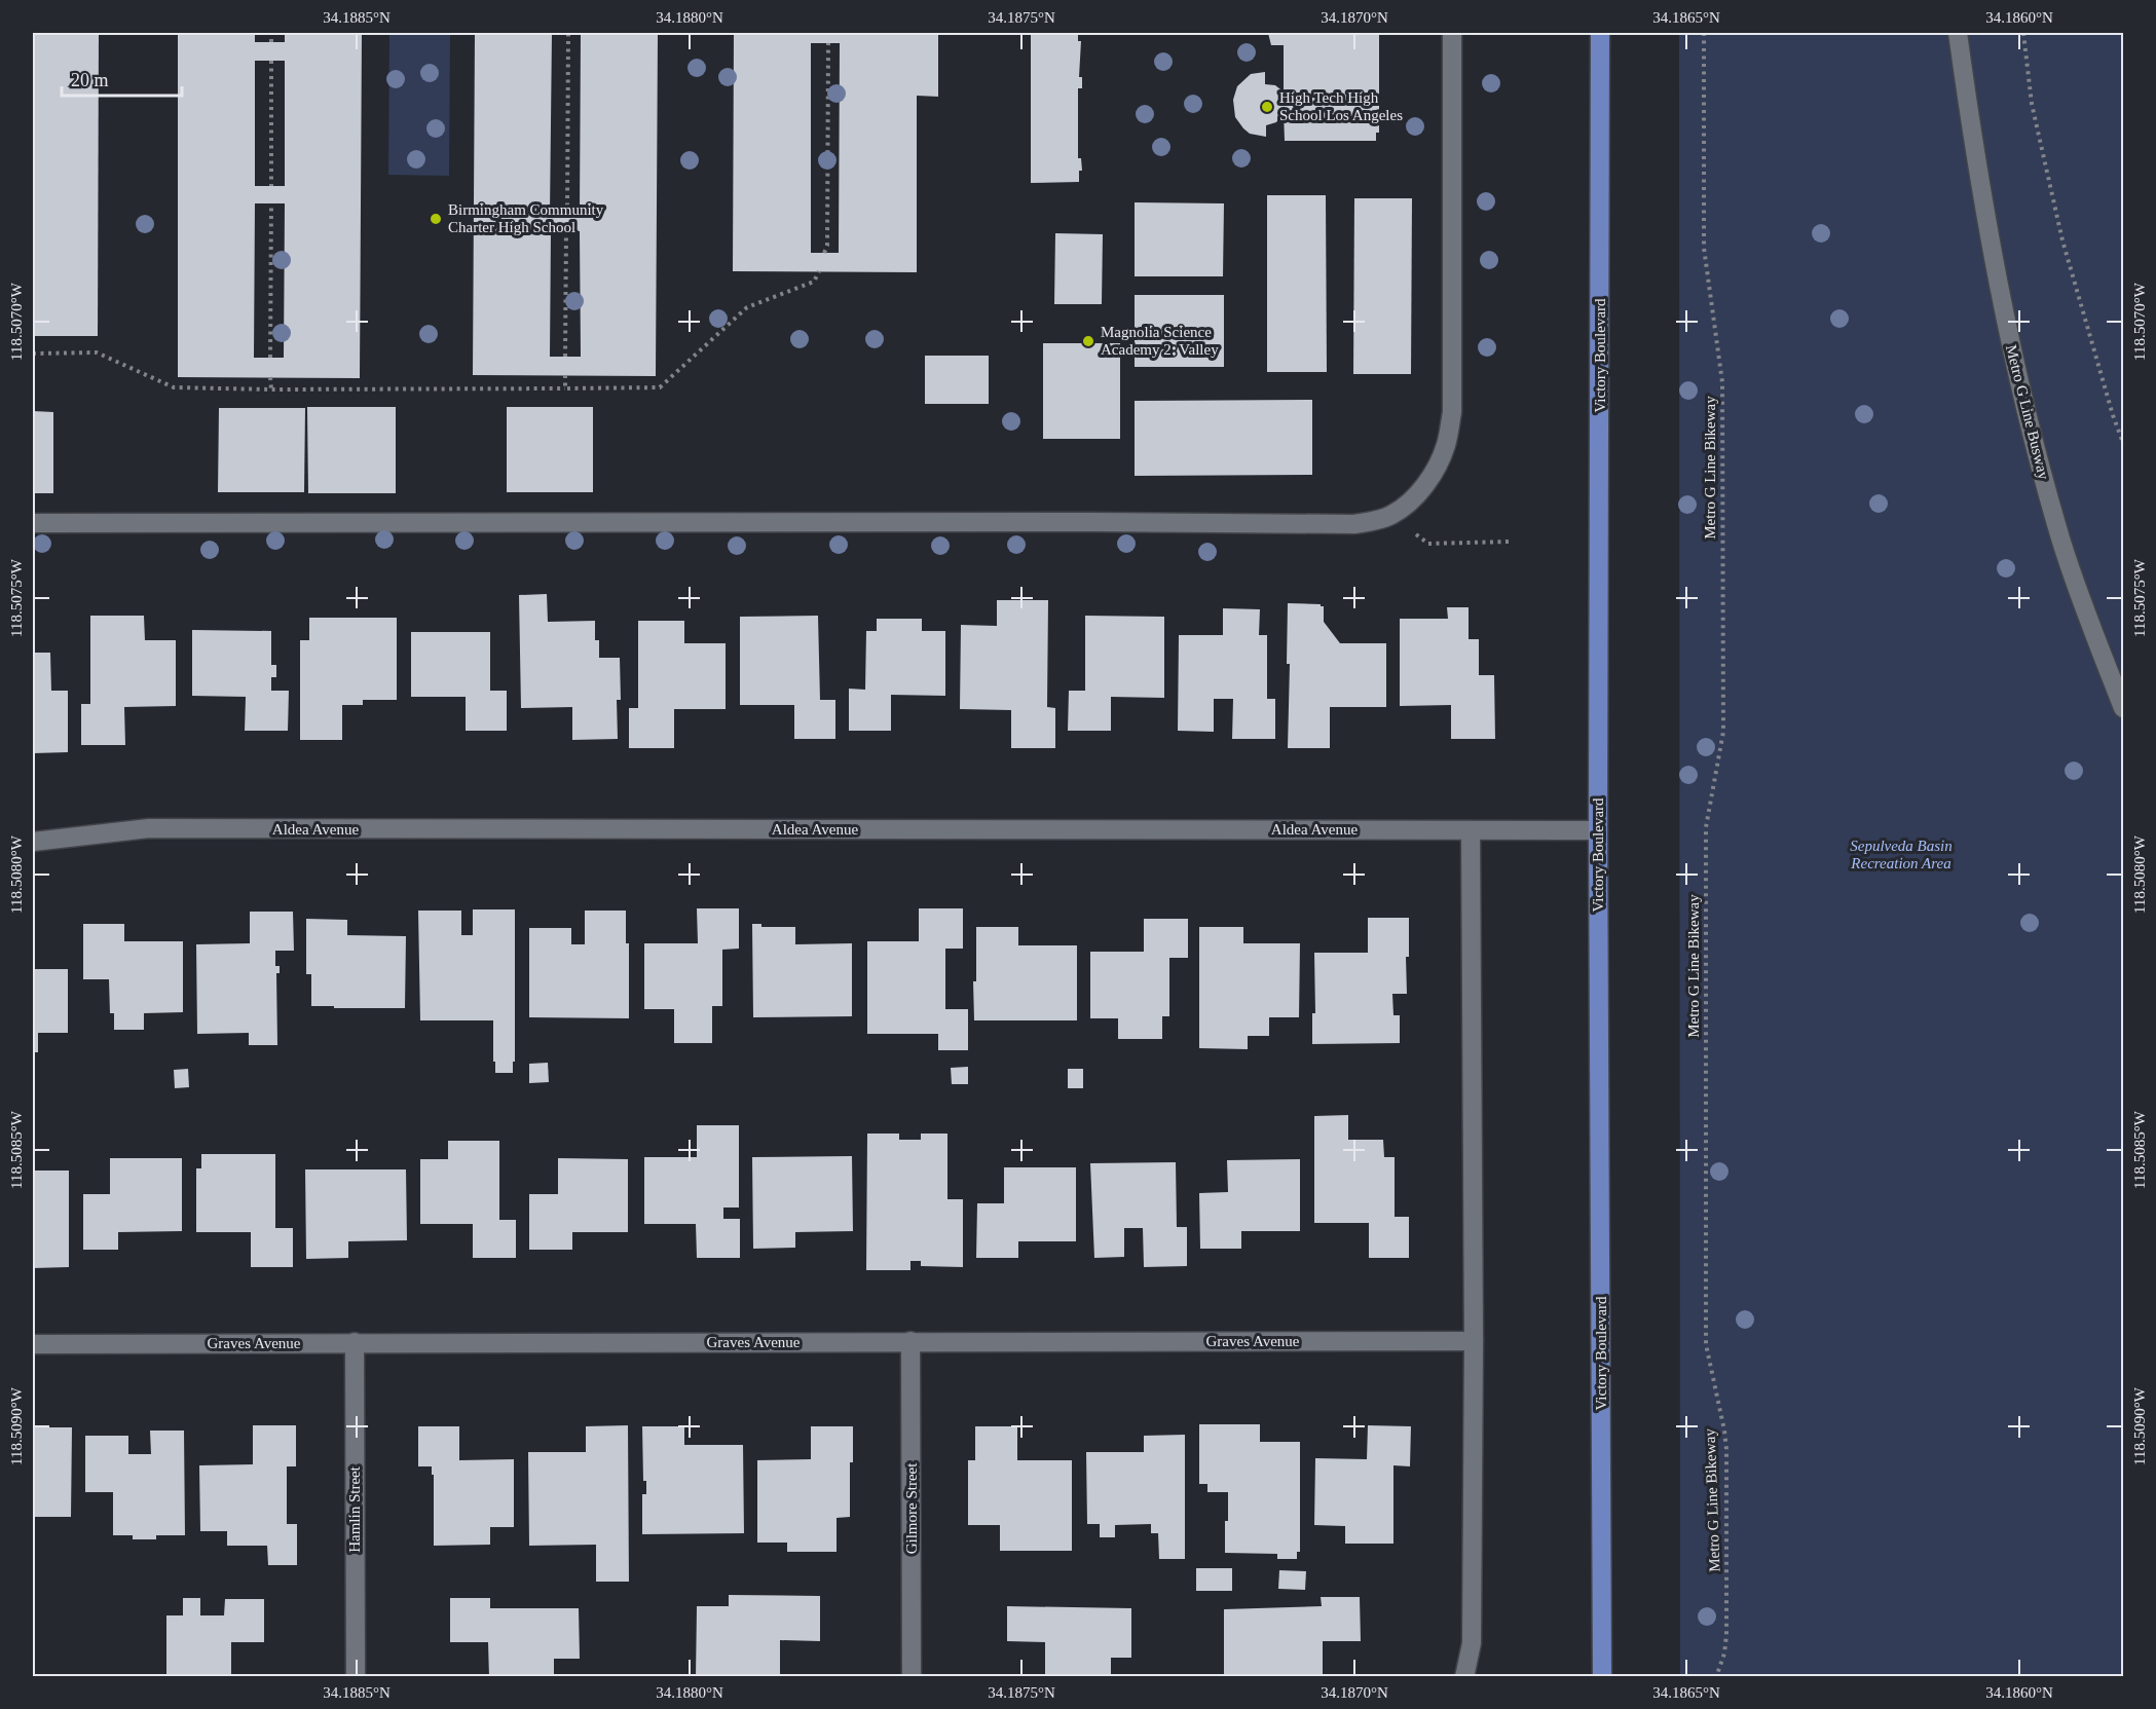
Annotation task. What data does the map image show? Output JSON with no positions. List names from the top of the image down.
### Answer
{
  "streets": {
    "main road": ["Victory Boulevard"],
    "street": [
      "Metro G Line Busway",
      "Aldea Avenue",
      "Graves Avenue",
      "Gilmore Street",
      "Hamlin Street"
    ],
    "path": ["Metro G Line Bikeway"]
  },
  "crossings": [
    ["Victory Boulevard", "Aldea Avenue"],
    ["Graves Avenue", "Gilmore Street"],
    ["Graves Avenue", "Hamlin Street"]
  ],
  "parks": ["Sepulveda Basin Recreation Area"],
  "places": ["High Tech High School Los Angeles", "Birmingham Community Charter High School", "Magnolia Science Academy 2: Valley"],
  "scale_bar": "20 m",
  "coordinates": [
    "34.1885°N",
    "34.1880°N",
    "34.1875°N",
    "34.1870°N",
    "34.1865°N",
    "34.1860°N",
    "118.5070°W",
    "118.5075°W",
    "118.5080°W",
    "118.5085°W",
    "118.5090°W"
  ]
}
